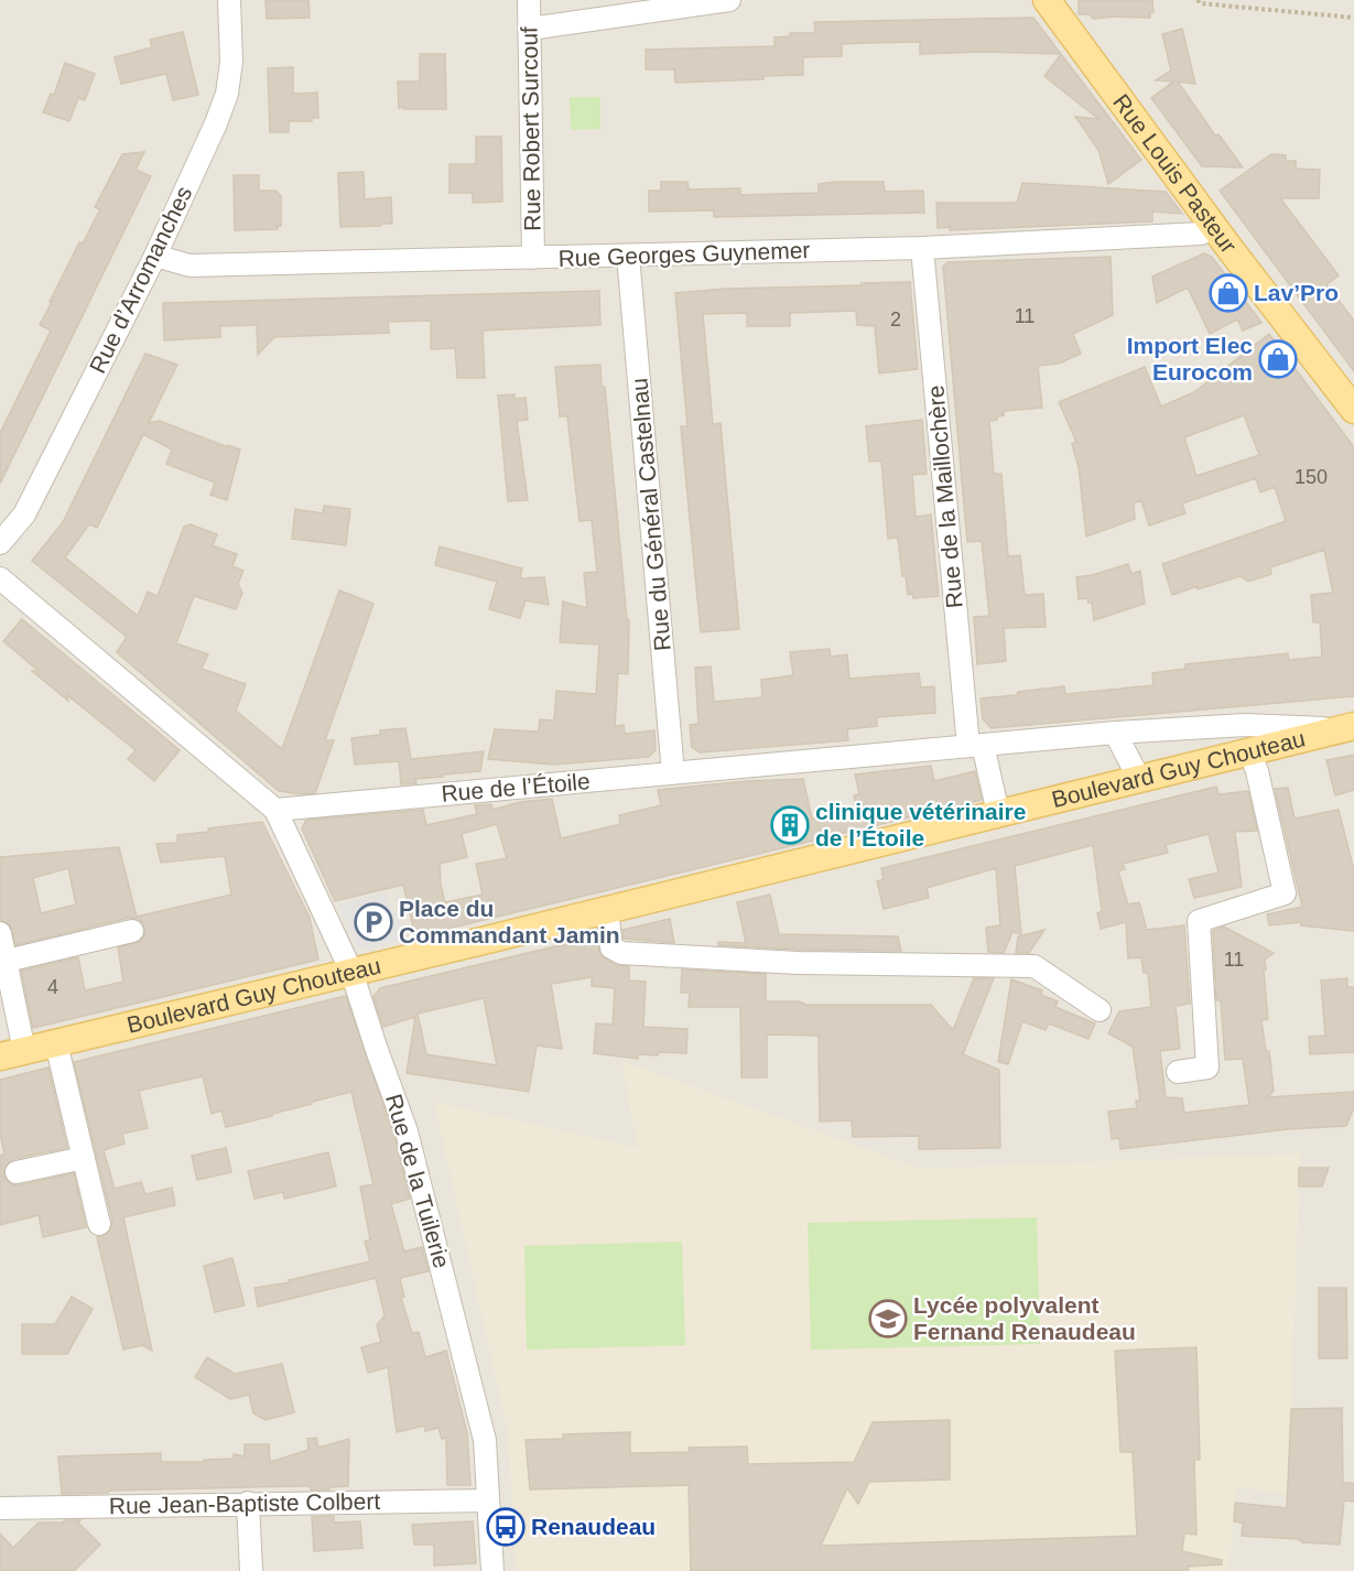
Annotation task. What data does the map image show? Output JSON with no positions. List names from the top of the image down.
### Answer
{
  "streets": {
    "main road": ["Rue Louis Pasteur", "Boulevard Guy Chouteau"],
    "street": [
      "Rue Robert Surcouf",
      "Rue Georges Guynemer",
      "Rue d’Arromanches",
      "Rue de la Maillochère",
      "Rue du Général Castelnau",
      "Rue de l’Étoile",
      "Rue de la Tuilerie",
      "Rue Jean-Baptiste Colbert"
    ]
  },
  "crossings": [
    ["Rue Robert Surcouf", "Rue Georges Guynemer"],
    ["Rue Louis Pasteur", "Rue Georges Guynemer"],
    ["Rue Georges Guynemer", "Rue d’Arromanches"],
    ["Rue Georges Guynemer", "Rue de la Maillochère"],
    ["Rue Georges Guynemer", "Rue du Général Castelnau"],
    ["Rue de la Maillochère", "Boulevard Guy Chouteau"],
    ["Rue de la Maillochère", "Rue de l’Étoile"],
    ["Rue du Général Castelnau", "Rue de l’Étoile"],
    ["Boulevard Guy Chouteau", "Rue de l’Étoile"],
    ["Boulevard Guy Chouteau", "Rue de la Tuilerie"],
    ["Rue de l’Étoile", "Rue de la Tuilerie"],
    ["Rue de la Tuilerie", "Rue Jean-Baptiste Colbert"]
  ],
  "places": {
    "shop": ["Lav’Pro", "Import Elec Eurocom"],
    "building": ["clinique vétérinaire de l’Étoile"],
    "parking": ["Place du Commandant Jamin"],
    "school or university": ["Lycée polyvalent Fernand Renaudeau"],
    "bus stop": ["Renaudeau"]
  },
  "house_numbers": [
    "11",
    "2",
    "150",
    "11",
    "4"
  ]
}
